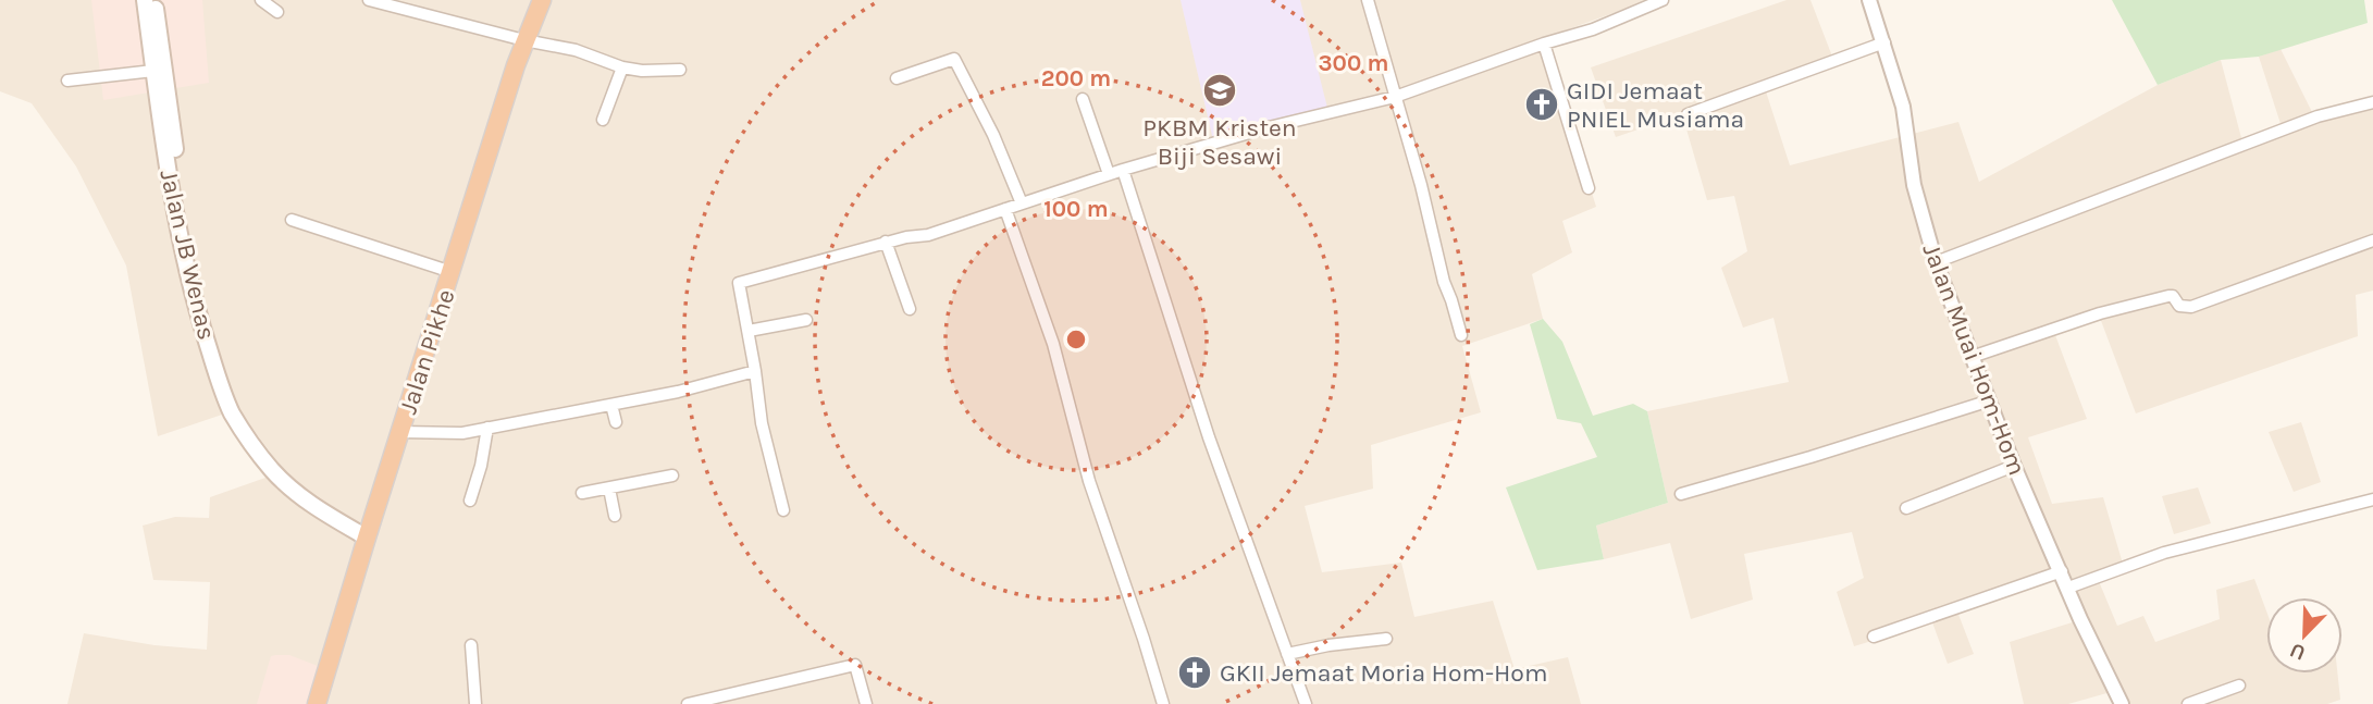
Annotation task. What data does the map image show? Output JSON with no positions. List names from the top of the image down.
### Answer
{
  "streets": {
    "highway": ["Jalan Pikhe"],
    "main road": ["Jalan JB Wenas"],
    "street": ["Jalan Muai Hom-Hom"]
  },
  "crossings": [
    ["Jalan JB Wenas", "Jalan Pikhe"]
  ],
  "places": {
    "school or university": ["PKBM Kristen Biji Sesawi"],
    "church": ["GIDI Jemaat PNIEL Musiama", "GKII Jemaat Moria Hom-Hom"]
  },
  "north": "bottom left",
  "rings": ["300 m", "200 m", "100 m"]
}
